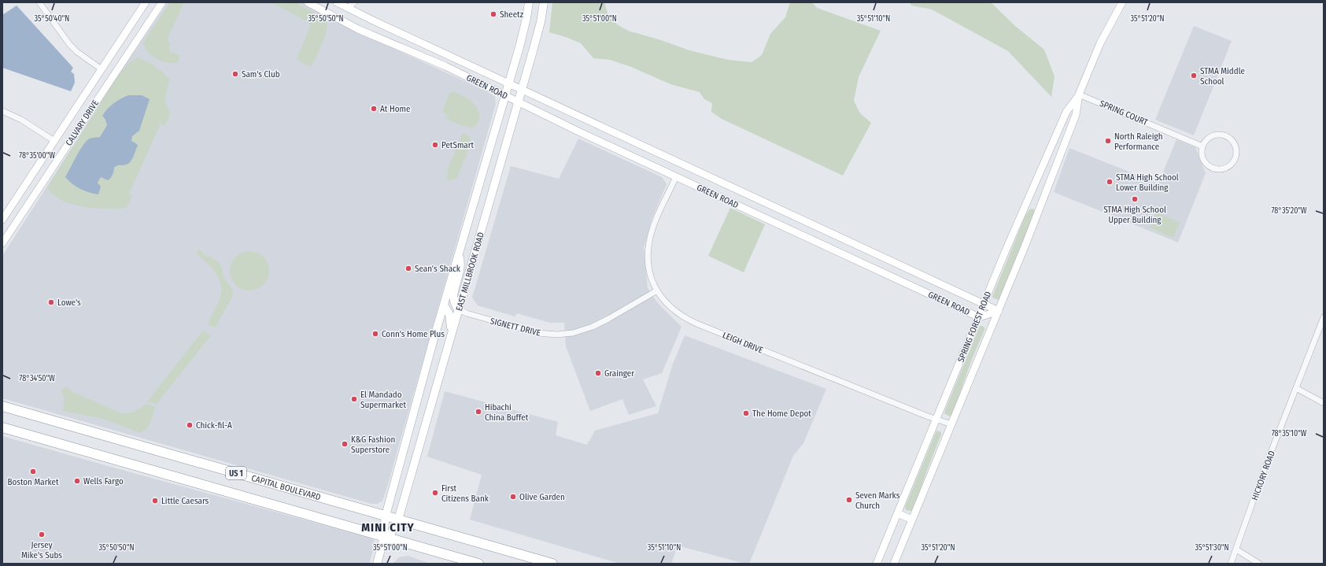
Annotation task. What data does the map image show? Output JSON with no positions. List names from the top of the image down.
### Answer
{
  "streets": {
    "highway": ["US 1", "CAPITAL BOULEVARD"],
    "main road": ["EAST MILLBROOK ROAD"],
    "street": [
      "GREEN ROAD",
      "SPRING COURT",
      "CALVARY DRIVE",
      "SIGNETT DRIVE",
      "SPRING FOREST ROAD",
      "LEIGH DRIVE",
      "HICKORY ROAD"
    ]
  },
  "crossings": [
    ["GREEN ROAD", "EAST MILLBROOK ROAD"],
    ["GREEN ROAD", "SPRING FOREST ROAD"],
    ["GREEN ROAD", "LEIGH DRIVE"],
    ["SPRING COURT", "SPRING FOREST ROAD"],
    ["EAST MILLBROOK ROAD", "SIGNETT DRIVE"],
    ["EAST MILLBROOK ROAD", "US 1"],
    ["EAST MILLBROOK ROAD", "CAPITAL BOULEVARD"],
    ["SIGNETT DRIVE", "LEIGH DRIVE"],
    ["SPRING FOREST ROAD", "LEIGH DRIVE"]
  ],
  "districts": ["MINI CITY"],
  "places": [
    "Sheetz",
    "Sam's Club",
    "STMA Middle School",
    "At Home",
    "North Raleigh Performance",
    "PetSmart",
    "STMA High School Lower Building",
    "STMA High School Upper Building",
    "Sean’s Shack",
    "Lowe's",
    "Conn's Home Plus",
    "Grainger",
    "El Mandado Supermarket",
    "Hibachi China Buffet",
    "The Home Depot",
    "Chick-fil-A",
    "K&G Fashion Superstore",
    "Boston Market",
    "Wells Fargo",
    "First Citizens Bank",
    "Olive Garden",
    "Seven Marks Church",
    "Little Caesars",
    "Jersey Mike's Subs"
  ],
  "coordinates": [
    "35°50'40\"N",
    "35°50'50\"N",
    "35°51'00\"N",
    "35°51'10\"N",
    "35°51'20\"N",
    "78°35'00\"W",
    "78°35'20\"W",
    "78°34'50\"W",
    "78°35'10\"W",
    "35°51'30\"N"
  ]
}
